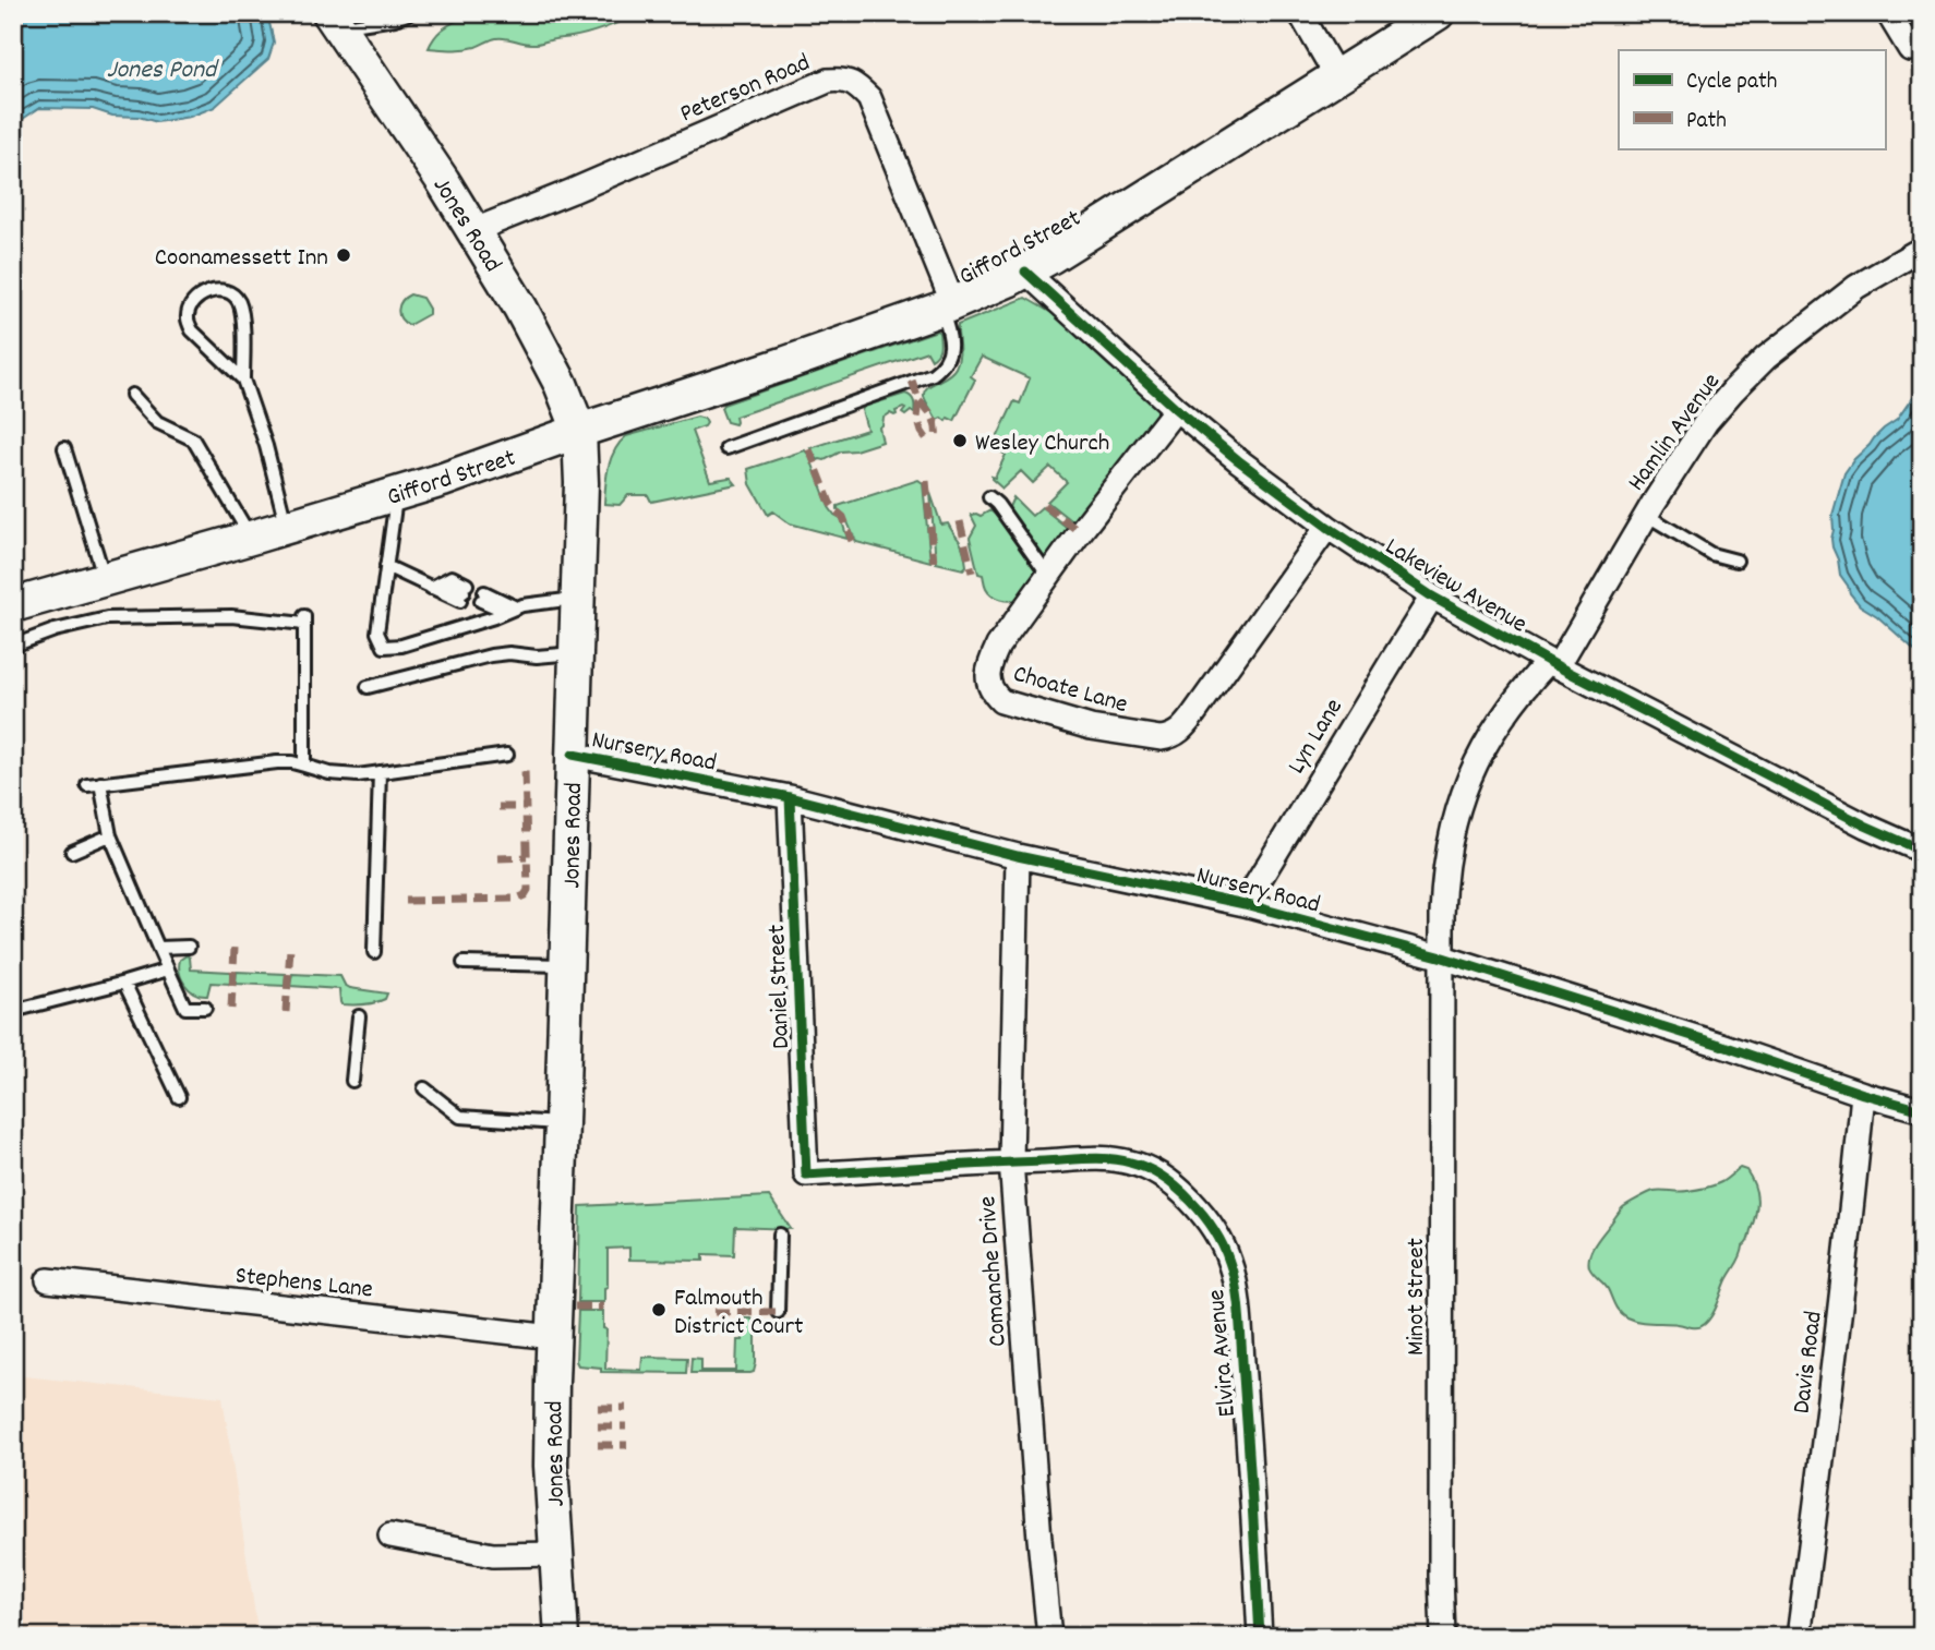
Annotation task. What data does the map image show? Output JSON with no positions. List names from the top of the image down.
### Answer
{
  "streets": {
    "main road": ["Jones Road", "Gifford Street"],
    "street": [
      "Peterson Road",
      "Hamlin Avenue",
      "Lakeview Avenue",
      "Choate Lane",
      "Lyn Lane",
      "Nursery Road",
      "Daniel Street",
      "Comanche Drive",
      "Stephens Lane",
      "Minot Street",
      "Elvira Avenue",
      "Davis Road"
    ]
  },
  "crossings": [
    ["Peterson Road", "Jones Road"],
    ["Peterson Road", "Gifford Street"],
    ["Jones Road", "Gifford Street"],
    ["Jones Road", "Nursery Road"],
    ["Jones Road", "Stephens Lane"],
    ["Gifford Street", "Lakeview Avenue"],
    ["Hamlin Avenue", "Lakeview Avenue"],
    ["Hamlin Avenue", "Nursery Road"],
    ["Hamlin Avenue", "Minot Street"],
    ["Lakeview Avenue", "Choate Lane"],
    ["Lakeview Avenue", "Lyn Lane"],
    ["Lyn Lane", "Nursery Road"],
    ["Nursery Road", "Daniel Street"],
    ["Nursery Road", "Comanche Drive"],
    ["Nursery Road", "Minot Street"],
    ["Nursery Road", "Davis Road"],
    ["Daniel Street", "Elvira Avenue"],
    ["Comanche Drive", "Elvira Avenue"]
  ],
  "water": ["Jones Pond"],
  "places": ["Coonamessett Inn", "Wesley Church", "Falmouth District Court"],
  "legend": ["Cycle path", "Path"]
}
